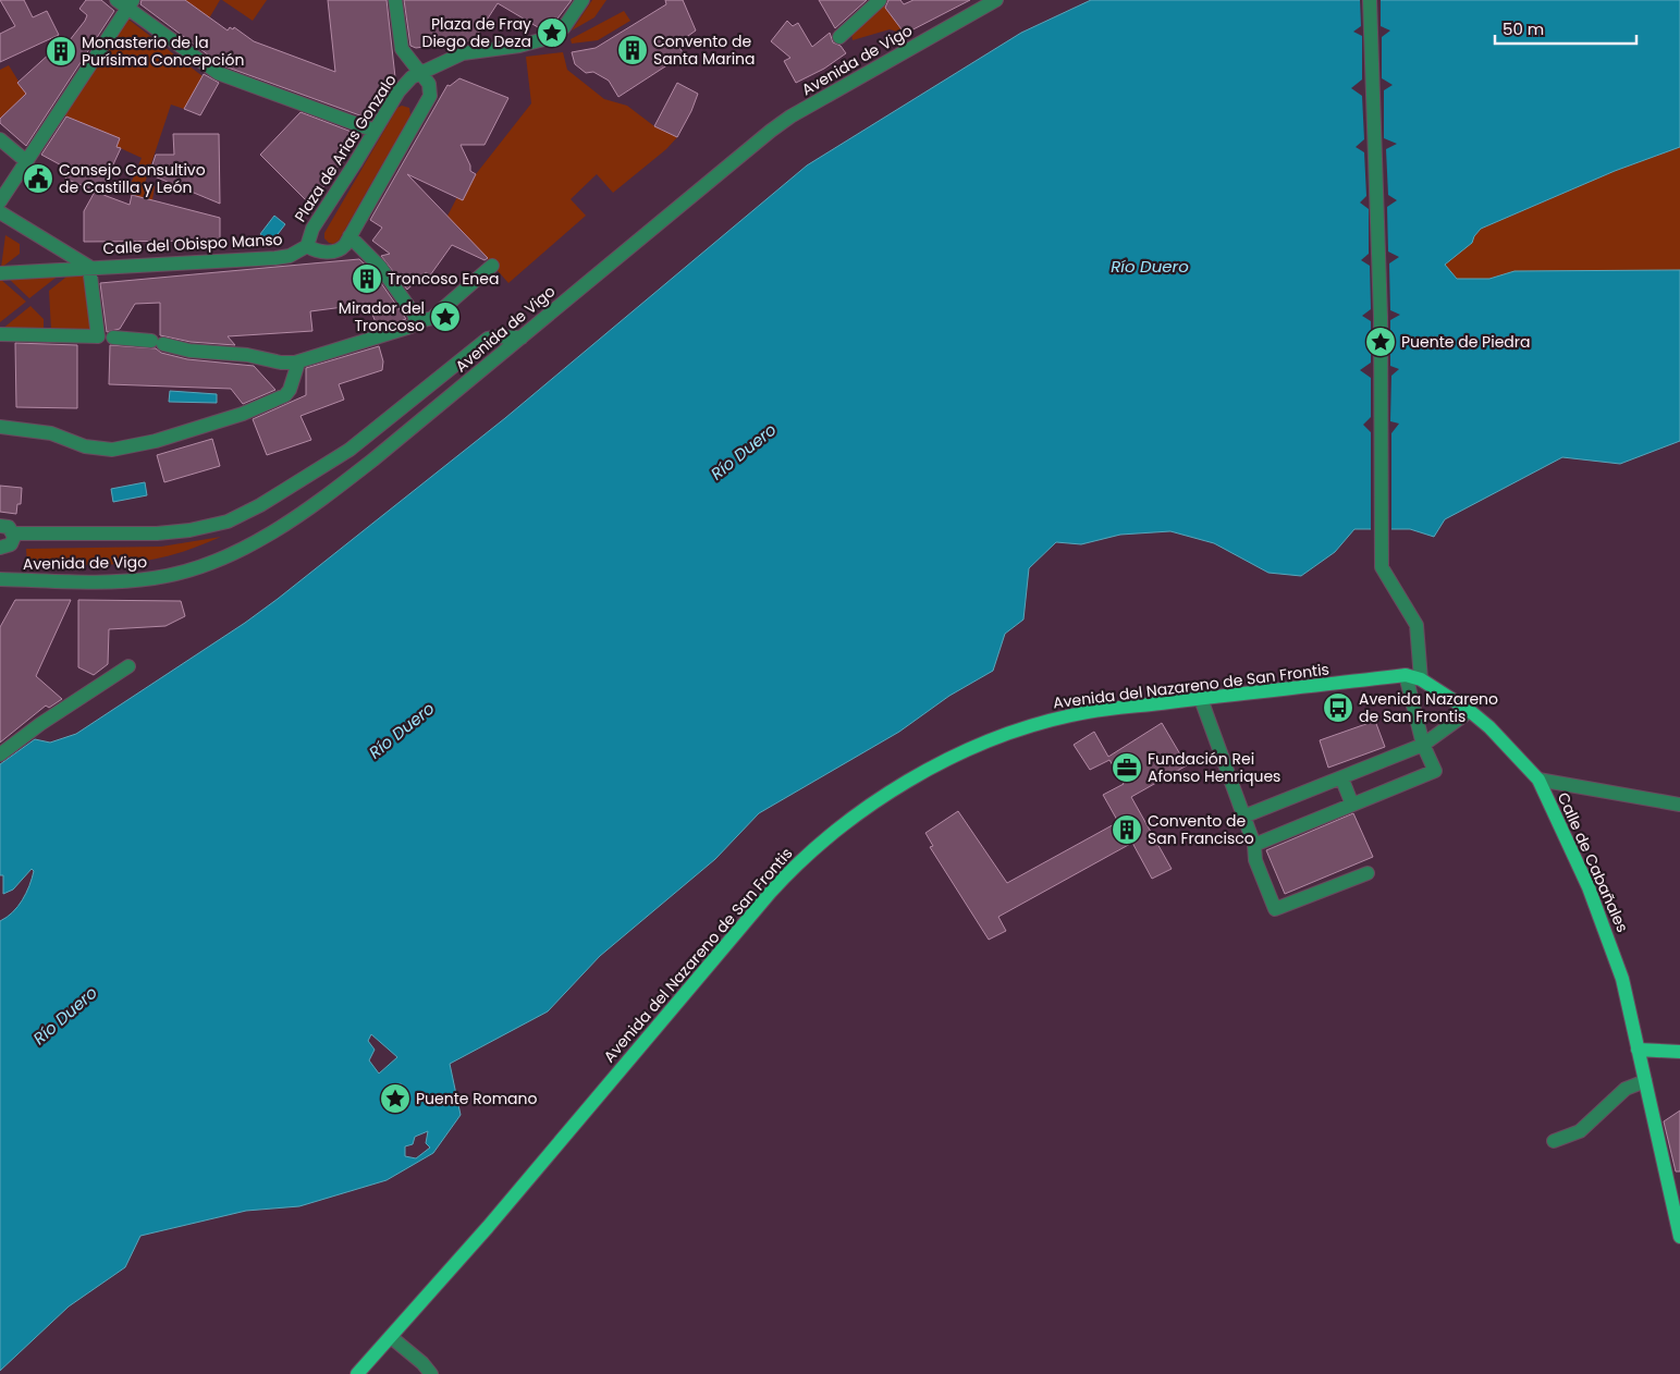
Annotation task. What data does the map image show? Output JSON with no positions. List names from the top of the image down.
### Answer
{
  "streets": {
    "main road": ["Avenida del Nazareno de San Frontis", "Calle de Cabañales"],
    "street": ["Avenida de Vigo", "Plaza de Arias Gonzalo", "Calle del Obispo Manso"]
  },
  "crossings": [
    ["Plaza de Arias Gonzalo", "Calle del Obispo Manso"],
    ["Avenida del Nazareno de San Frontis", "Calle de Cabañales"]
  ],
  "water": ["Río Duero"],
  "places": {
    "place": [
      "Plaza de Fray Diego de Deza",
      "Mirador del Troncoso",
      "Puente de Piedra",
      "Puente Romano"
    ],
    "building": [
      "Convento de Santa Marina",
      "Monasterio de la Purísima Concepción",
      "Troncoso Enea",
      "Convento de San Francisco"
    ],
    "public building": ["Consejo Consultivo de Castilla y León"],
    "bus stop": ["Avenida Nazareno de San Frontis"],
    "office": ["Fundación Rei Afonso Henriques"]
  },
  "scale_bar": "50 m"
}
